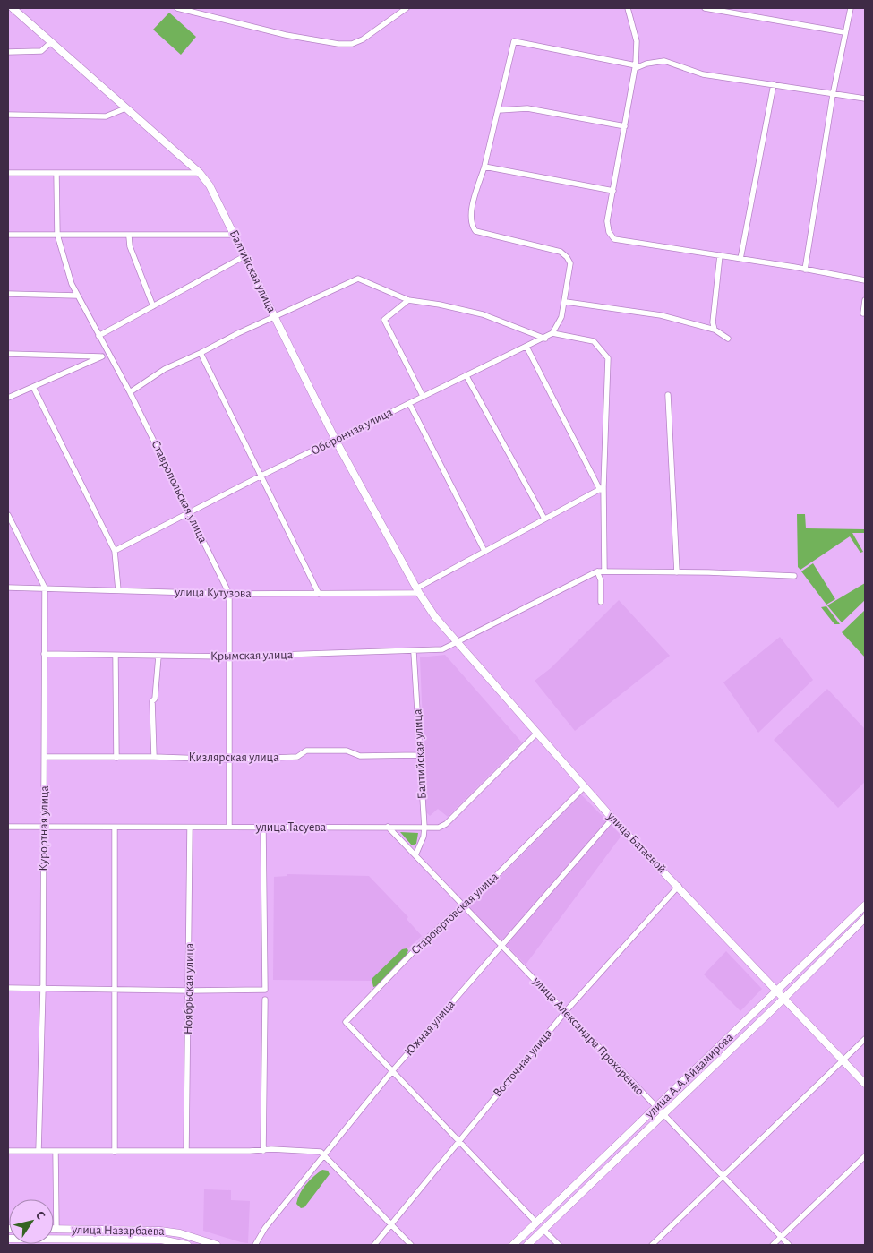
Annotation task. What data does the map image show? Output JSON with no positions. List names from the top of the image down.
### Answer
{
  "streets": {
    "main road": [
      "Балтийская улица",
      "улица Батаевой",
      "улица А.А.Айдамирова",
      "улица Назарбаева"
    ],
    "street": [
      "Оборонная улица",
      "Ставропольская улица",
      "улица Кутузова",
      "Крымская улица",
      "Кизлярская улица",
      "улица Тасуева",
      "Курортная улица",
      "Староюртовская улица",
      "Ноябрьская улица",
      "Южная улица",
      "улица Александра Прохоренко",
      "Восточная улица"
    ]
  },
  "crossings": [
    ["Балтийская улица", "Оборонная улица"],
    ["Балтийская улица", "улица Кутузова"],
    ["Балтийская улица", "Крымская улица"],
    ["Балтийская улица", "Кизлярская улица"],
    ["Балтийская улица", "улица Тасуева"],
    ["Балтийская улица", "улица Батаевой"],
    ["Балтийская улица", "улица Александра Прохоренко"],
    ["Оборонная улица", "Ставропольская улица"],
    ["Ставропольская улица", "улица Кутузова"],
    ["Ставропольская улица", "Крымская улица"],
    ["Ставропольская улица", "Кизлярская улица"],
    ["Ставропольская улица", "улица Тасуева"],
    ["улица Кутузова", "Курортная улица"],
    ["улица Кутузова", "улица Батаевой"],
    ["Крымская улица", "Курортная улица"],
    ["Крымская улица", "улица Батаевой"],
    ["Кизлярская улица", "Курортная улица"],
    ["улица Тасуева", "Курортная улица"],
    ["улица Тасуева", "улица Батаевой"],
    ["улица Тасуева", "Ноябрьская улица"],
    ["улица Тасуева", "улица Александра Прохоренко"],
    ["улица Батаевой", "Староюртовская улица"],
    ["улица Батаевой", "Южная улица"],
    ["улица Батаевой", "Восточная улица"],
    ["улица Батаевой", "улица А.А.Айдамирова"],
    ["Староюртовская улица", "Южная улица"],
    ["Староюртовская улица", "улица Александра Прохоренко"],
    ["Южная улица", "улица Александра Прохоренко"],
    ["улица Александра Прохоренко", "Восточная улица"],
    ["улица Александра Прохоренко", "улица А.А.Айдамирова"]
  ],
  "north": "top right"
}
